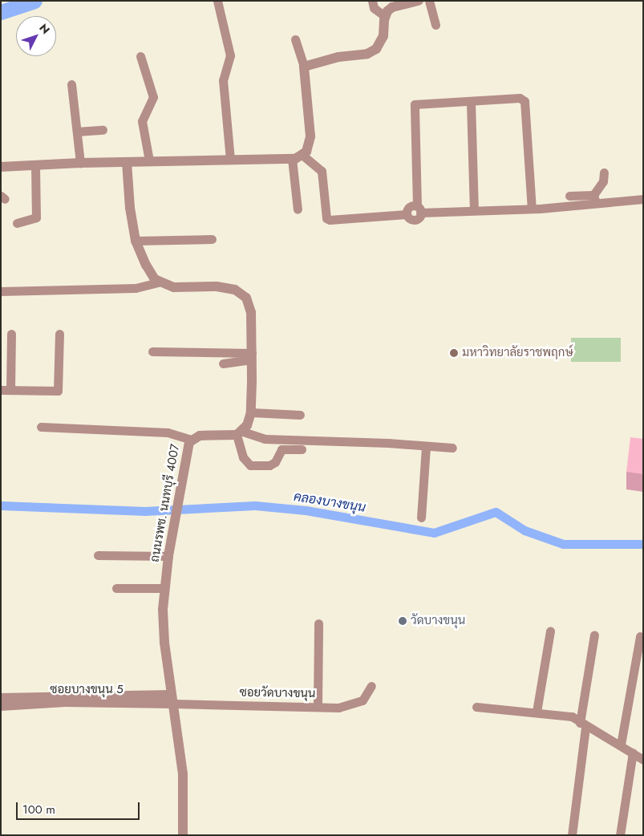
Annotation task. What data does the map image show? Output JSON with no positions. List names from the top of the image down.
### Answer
{
  "streets": {
    "street": ["ถนนรพช. นนทบุรี 4007", "ซอยบางขนุน 5", "ซอยวัดบางขนุน"]
  },
  "crossings": [
    ["ถนนรพช. นนทบุรี 4007", "ซอยบางขนุน 5"],
    ["ถนนรพช. นนทบุรี 4007", "ซอยวัดบางขนุน"],
    ["ซอยบางขนุน 5", "ซอยวัดบางขนุน"]
  ],
  "water": ["คลองบางขนุน"],
  "places": ["มหาวิทยาลัยราชพฤกษ์", "วัดบางขนุน"],
  "scale_bar": "100 m",
  "north": "top right"
}
